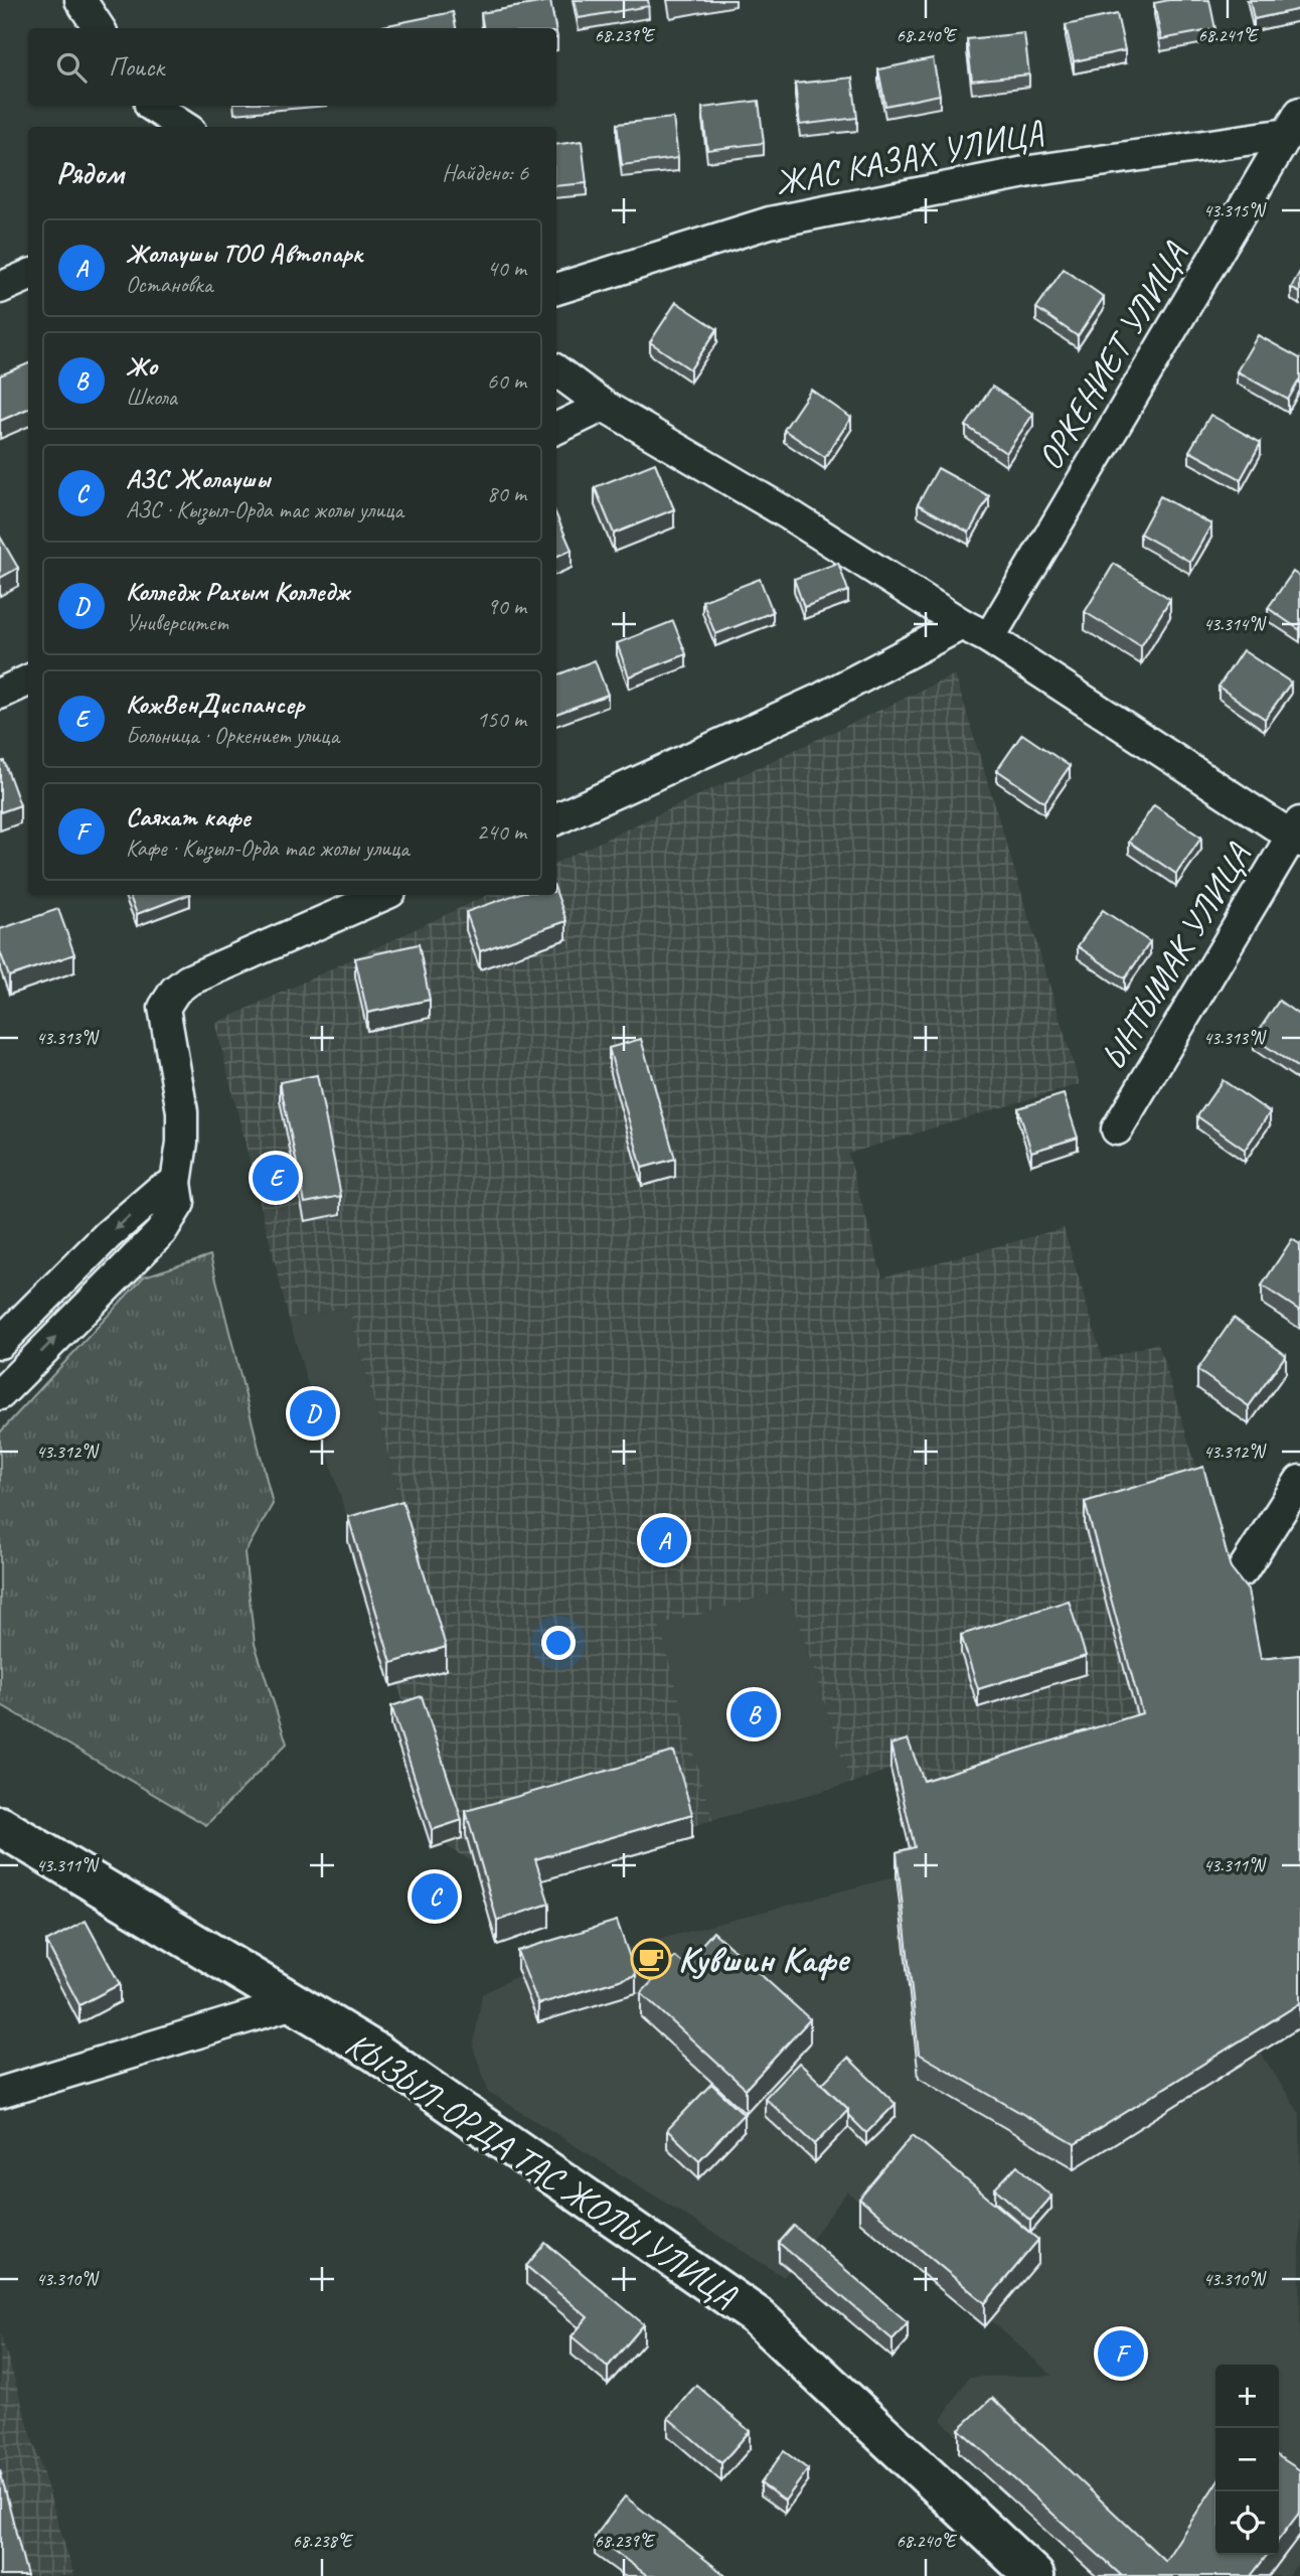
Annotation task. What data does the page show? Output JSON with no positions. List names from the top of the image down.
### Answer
{
  "streets": {
    "main road": ["КЫЗЫЛ-ОРДА ТАС ЖОЛЫ УЛИЦА"],
    "street": ["ЖАС КАЗАХ УЛИЦА", "ОРКЕНИЕТ УЛИЦА", "ЫНТЫМАК УЛИЦА"]
  },
  "crossings": [
    ["ЖАС КАЗАХ УЛИЦА", "ОРКЕНИЕТ УЛИЦА"]
  ],
  "places": {
    "cafe": ["Кувшин Кафе"]
  },
  "page": {
    "search": "Поиск",
    "heading": ["Рядом", "Найдено: 6"],
    "list": [
      {
        "mark": "A",
        "name": "Жолаушы ТОО Автопарк",
        "note": "Остановка",
        "value": "40 m"
      },
      {
        "mark": "B",
        "name": "Жо",
        "note": "Школа",
        "value": "60 m"
      },
      {
        "mark": "C",
        "name": "АЗС Жолаушы",
        "note": "АЗС · Кызыл-Орда тас жолы улица",
        "value": "80 m"
      },
      {
        "mark": "D",
        "name": "Колледж Рахым Колледж",
        "note": "Университет",
        "value": "90 m"
      },
      {
        "mark": "E",
        "name": "КожВенДиспансер",
        "note": "Больница · Оркениет улица",
        "value": "150 m"
      },
      {
        "mark": "F",
        "name": "Саяхат кафе",
        "note": "Кафе · Кызыл-Орда тас жолы улица",
        "value": "240 m"
      }
    ],
    "pins": [
      "E",
      "D",
      "A",
      "B",
      "C",
      "F"
    ],
    "map_buttons": ["+", "−"]
  },
  "coordinates": [
    "68.239°E",
    "68.240°E",
    "68.241°E",
    "43.315°N",
    "43.314°N",
    "43.313°N",
    "43.312°N",
    "43.311°N",
    "43.310°N",
    "68.238°E"
  ]
}
